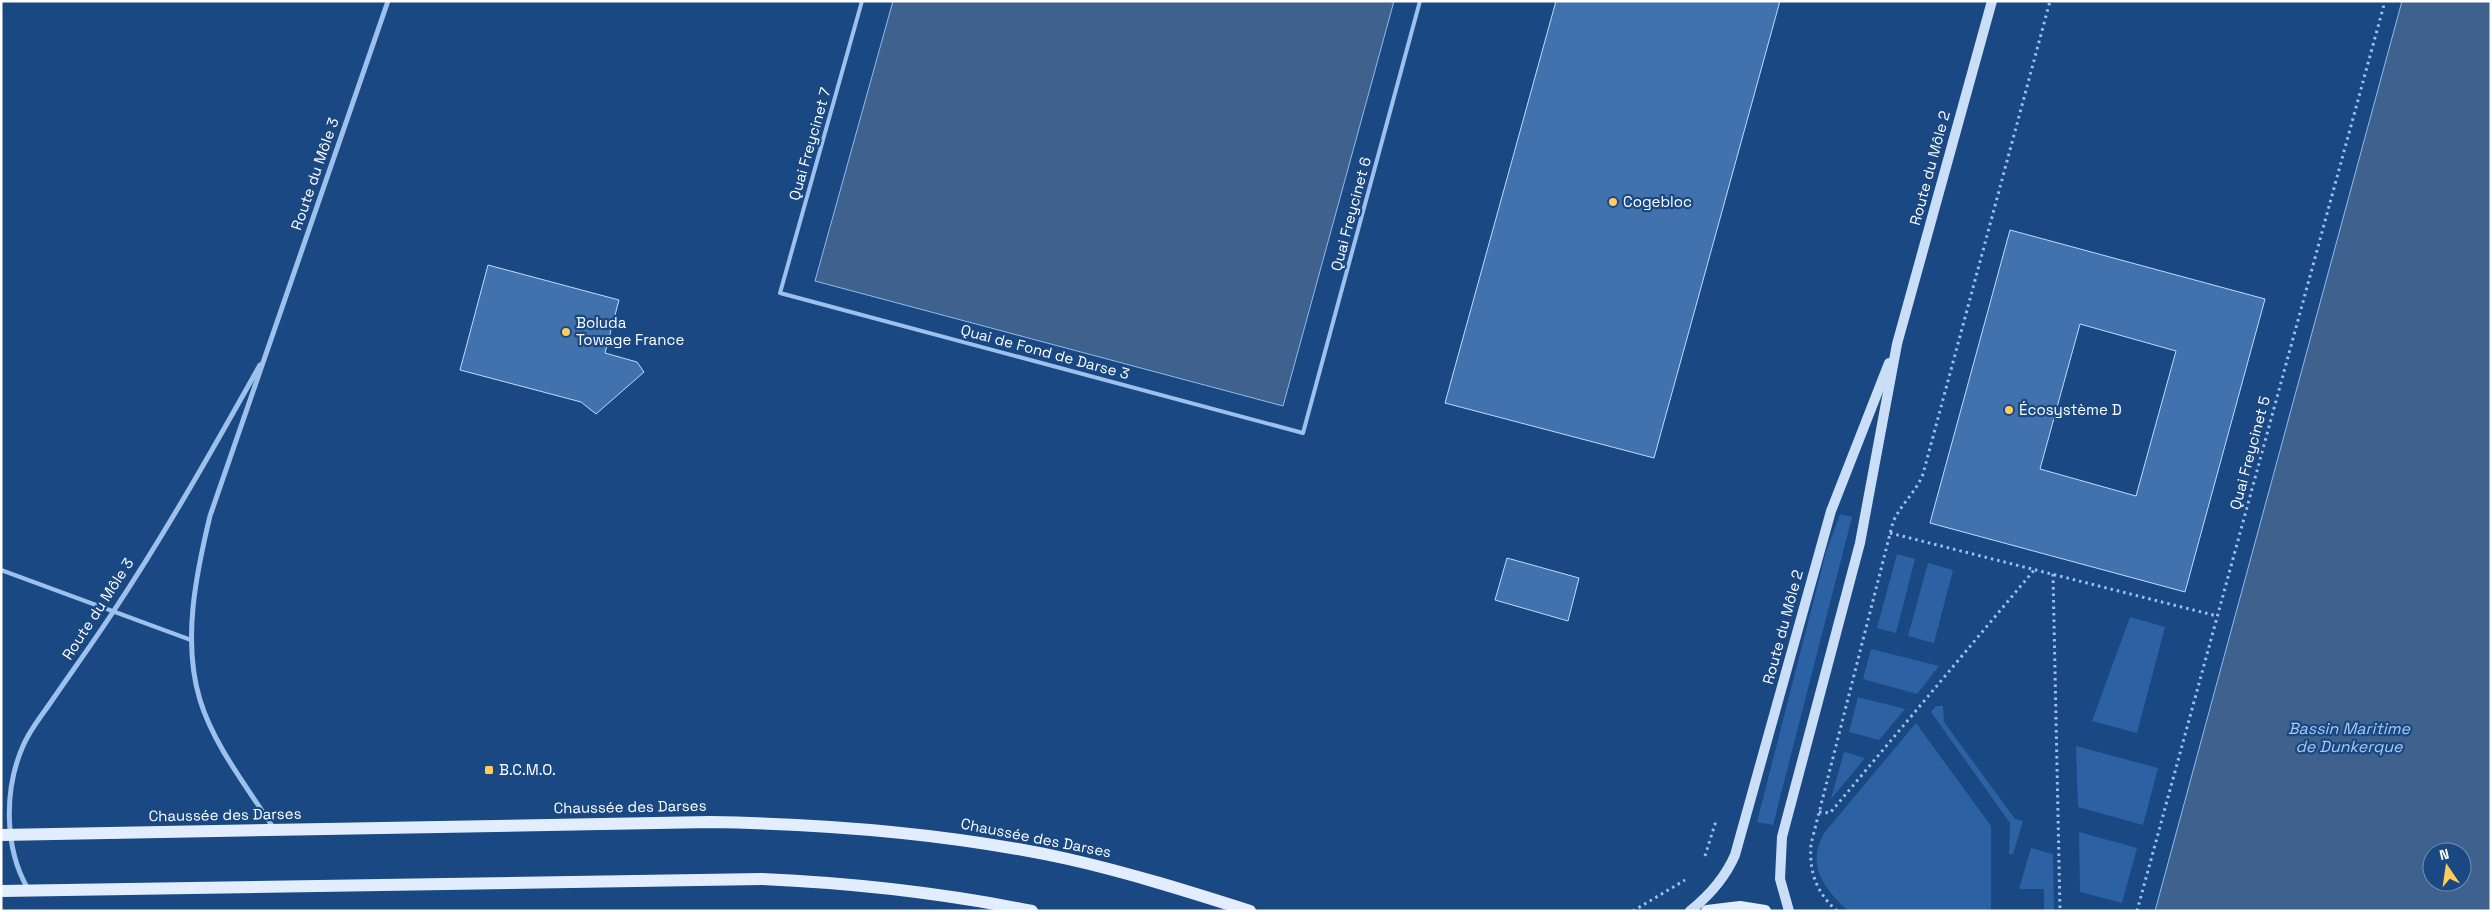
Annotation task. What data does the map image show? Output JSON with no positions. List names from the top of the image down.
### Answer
{
  "streets": {
    "main road": ["Route du Môle 2", "Chaussée des Darses"],
    "street": ["Route du Môle 3"],
    "lane": ["Quai Freycinet 7", "Quai Freycinet 6", "Quai de Fond de Darse 3"],
    "path": ["Quai Freycinet 5"]
  },
  "crossings": [
    ["Quai Freycinet 7", "Quai de Fond de Darse 3"],
    ["Route du Môle 3", "Chaussée des Darses"],
    ["Quai Freycinet 6", "Quai de Fond de Darse 3"]
  ],
  "water": ["Bassin Maritime de Dunkerque"],
  "places": {
    "other": ["Cogebloc", "Boluda Towage France", "Écosystème D"],
    "transit": ["B.C.M.O."]
  },
  "north": "top"
}
